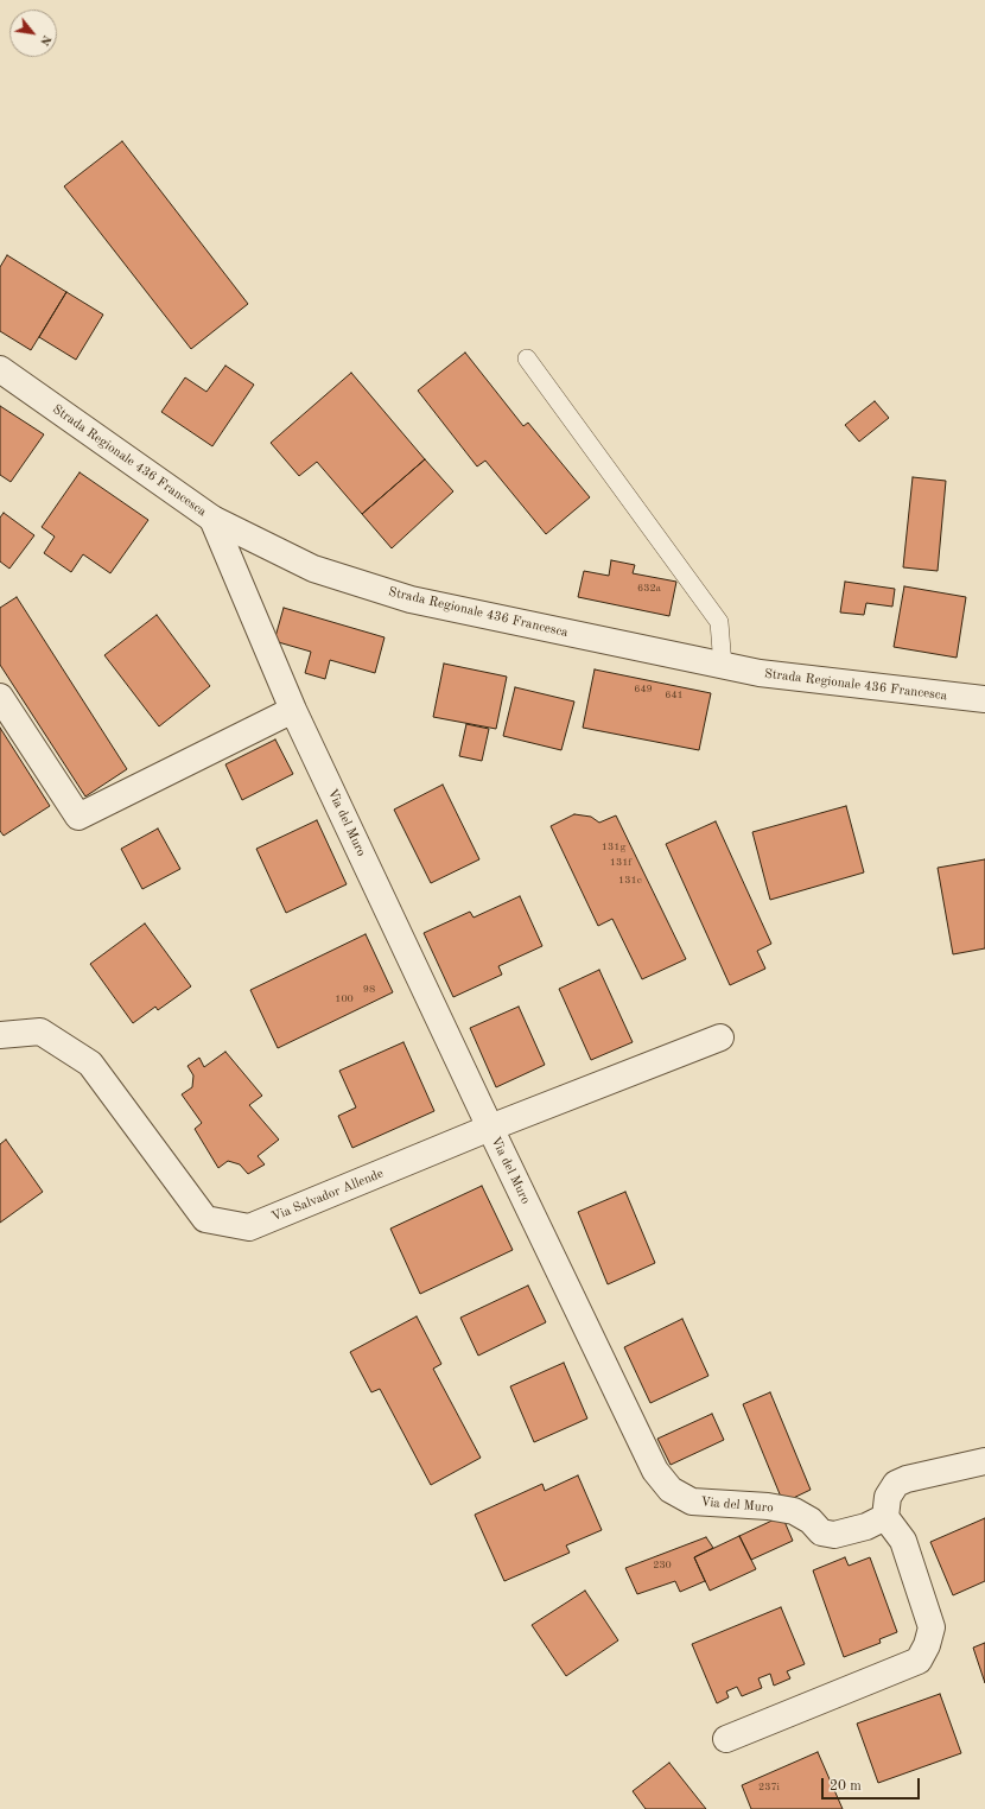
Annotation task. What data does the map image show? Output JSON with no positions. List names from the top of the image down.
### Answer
{
  "streets": {
    "street": ["Strada Regionale 436 Francesca", "Via del Muro", "Via Salvador Allende"]
  },
  "crossings": [
    ["Strada Regionale 436 Francesca", "Via del Muro"],
    ["Via del Muro", "Via Salvador Allende"]
  ],
  "house_numbers": [
    "632a",
    "649",
    "641",
    "131g",
    "131f",
    "131e",
    "98",
    "100",
    "230",
    "237i"
  ],
  "scale_bar": "20 m",
  "north": "bottom right"
}
